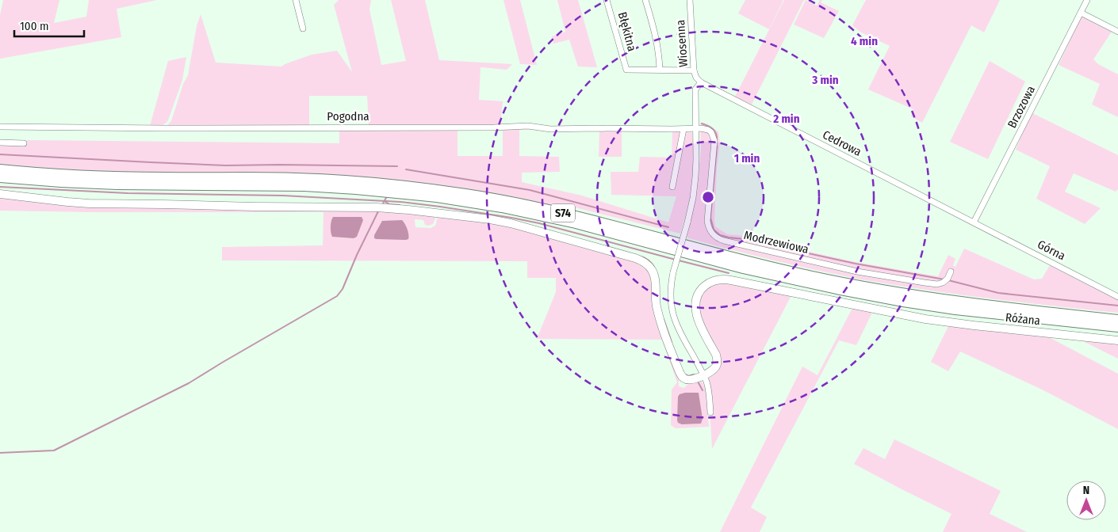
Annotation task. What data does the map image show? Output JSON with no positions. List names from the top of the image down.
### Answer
{
  "streets": {
    "highway": ["S74"],
    "street": [
      "Błękitna",
      "Wiosenna",
      "Brzozowa",
      "Pogodna",
      "Cedrowa",
      "Modrzewiowa",
      "Górna",
      "Różana"
    ]
  },
  "crossings": [
    ["Wiosenna", "Cedrowa"],
    ["Brzozowa", "Cedrowa"],
    ["Brzozowa", "Górna"],
    ["Pogodna", "Modrzewiowa"],
    ["Cedrowa", "Górna"]
  ],
  "scale_bar": "100 m",
  "north": "top",
  "rings": [
    "4 min",
    "3 min",
    "2 min",
    "1 min"
  ]
}
